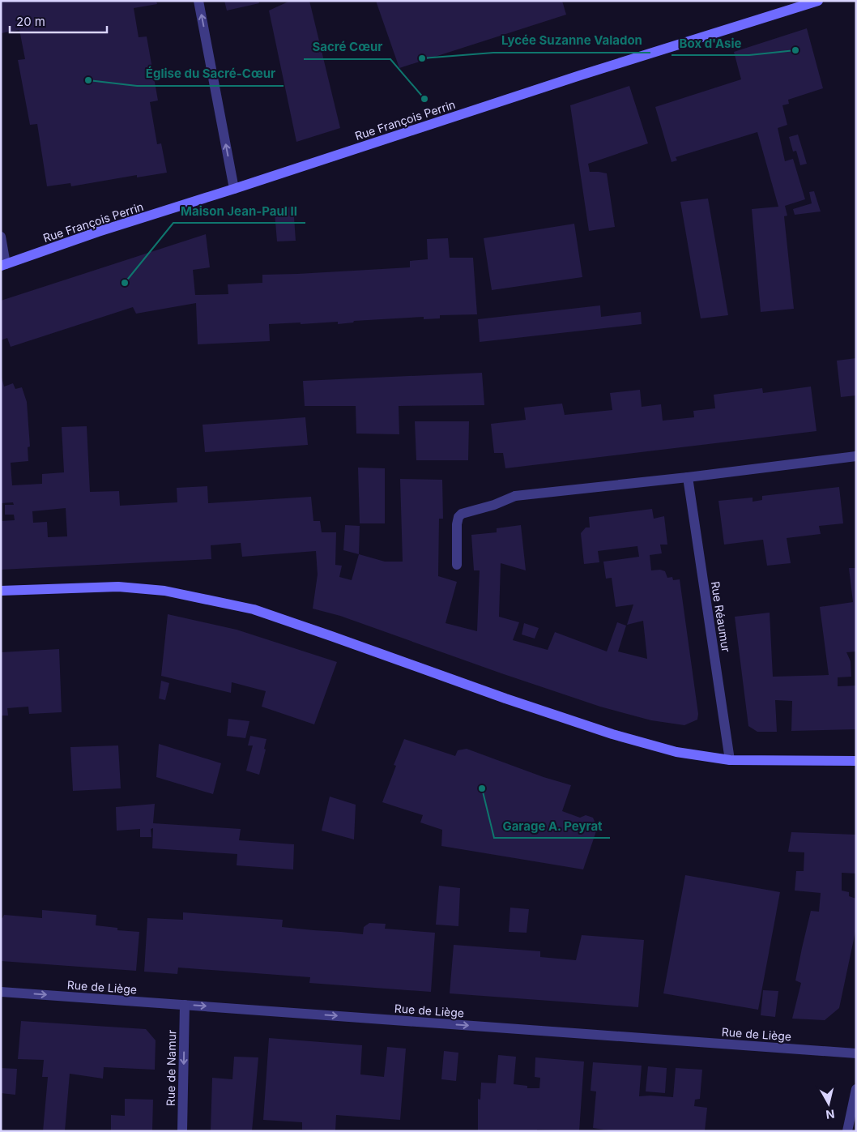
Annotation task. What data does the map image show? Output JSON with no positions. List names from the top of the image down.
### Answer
{
  "streets": {
    "main road": ["Rue François Perrin"],
    "street": ["Rue Réaumur", "Rue de Liège", "Rue de Namur"]
  },
  "crossings": [
    ["Rue de Liège", "Rue de Namur"]
  ],
  "one_way": ["Rue de Liège", "Rue de Namur"],
  "places": [
    "Box d'Asie",
    "Lycée Suzanne Valadon",
    "Église du Sacré-Cœur",
    "Sacré Cœur",
    "Maison Jean-Paul II",
    "Garage A. Peyrat"
  ],
  "scale_bar": "20 m",
  "north": "bottom"
}
